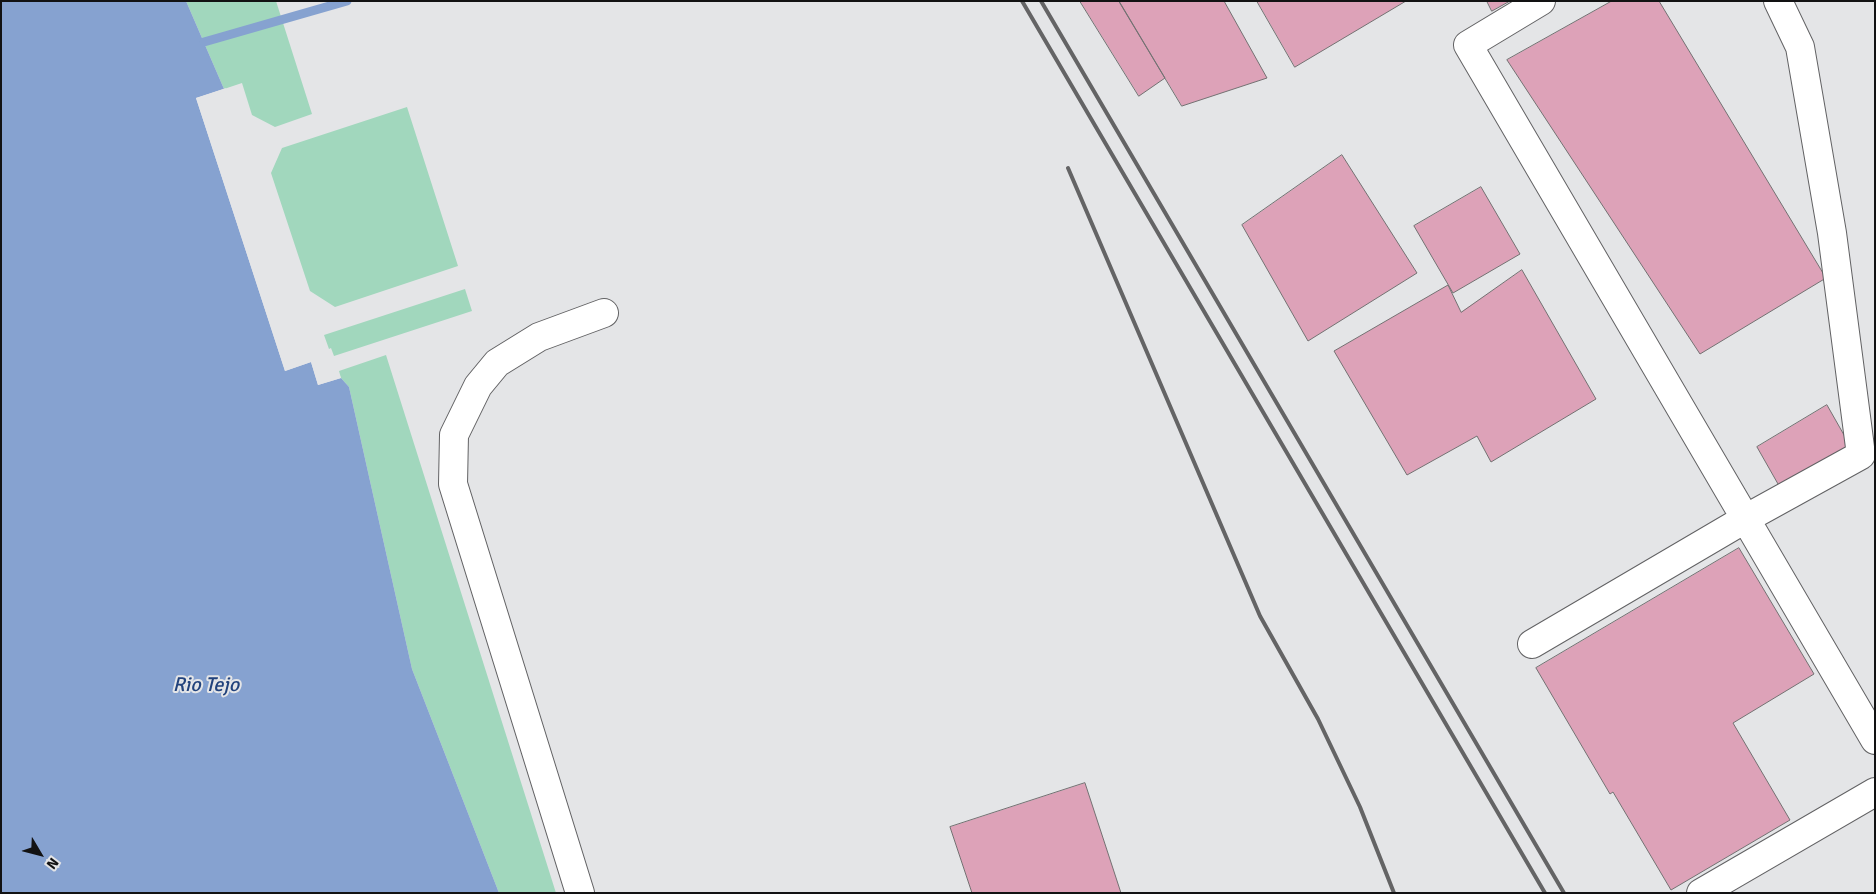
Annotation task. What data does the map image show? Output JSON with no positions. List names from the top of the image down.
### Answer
{
  "water": ["Rio Tejo"],
  "north": "bottom right"
}
